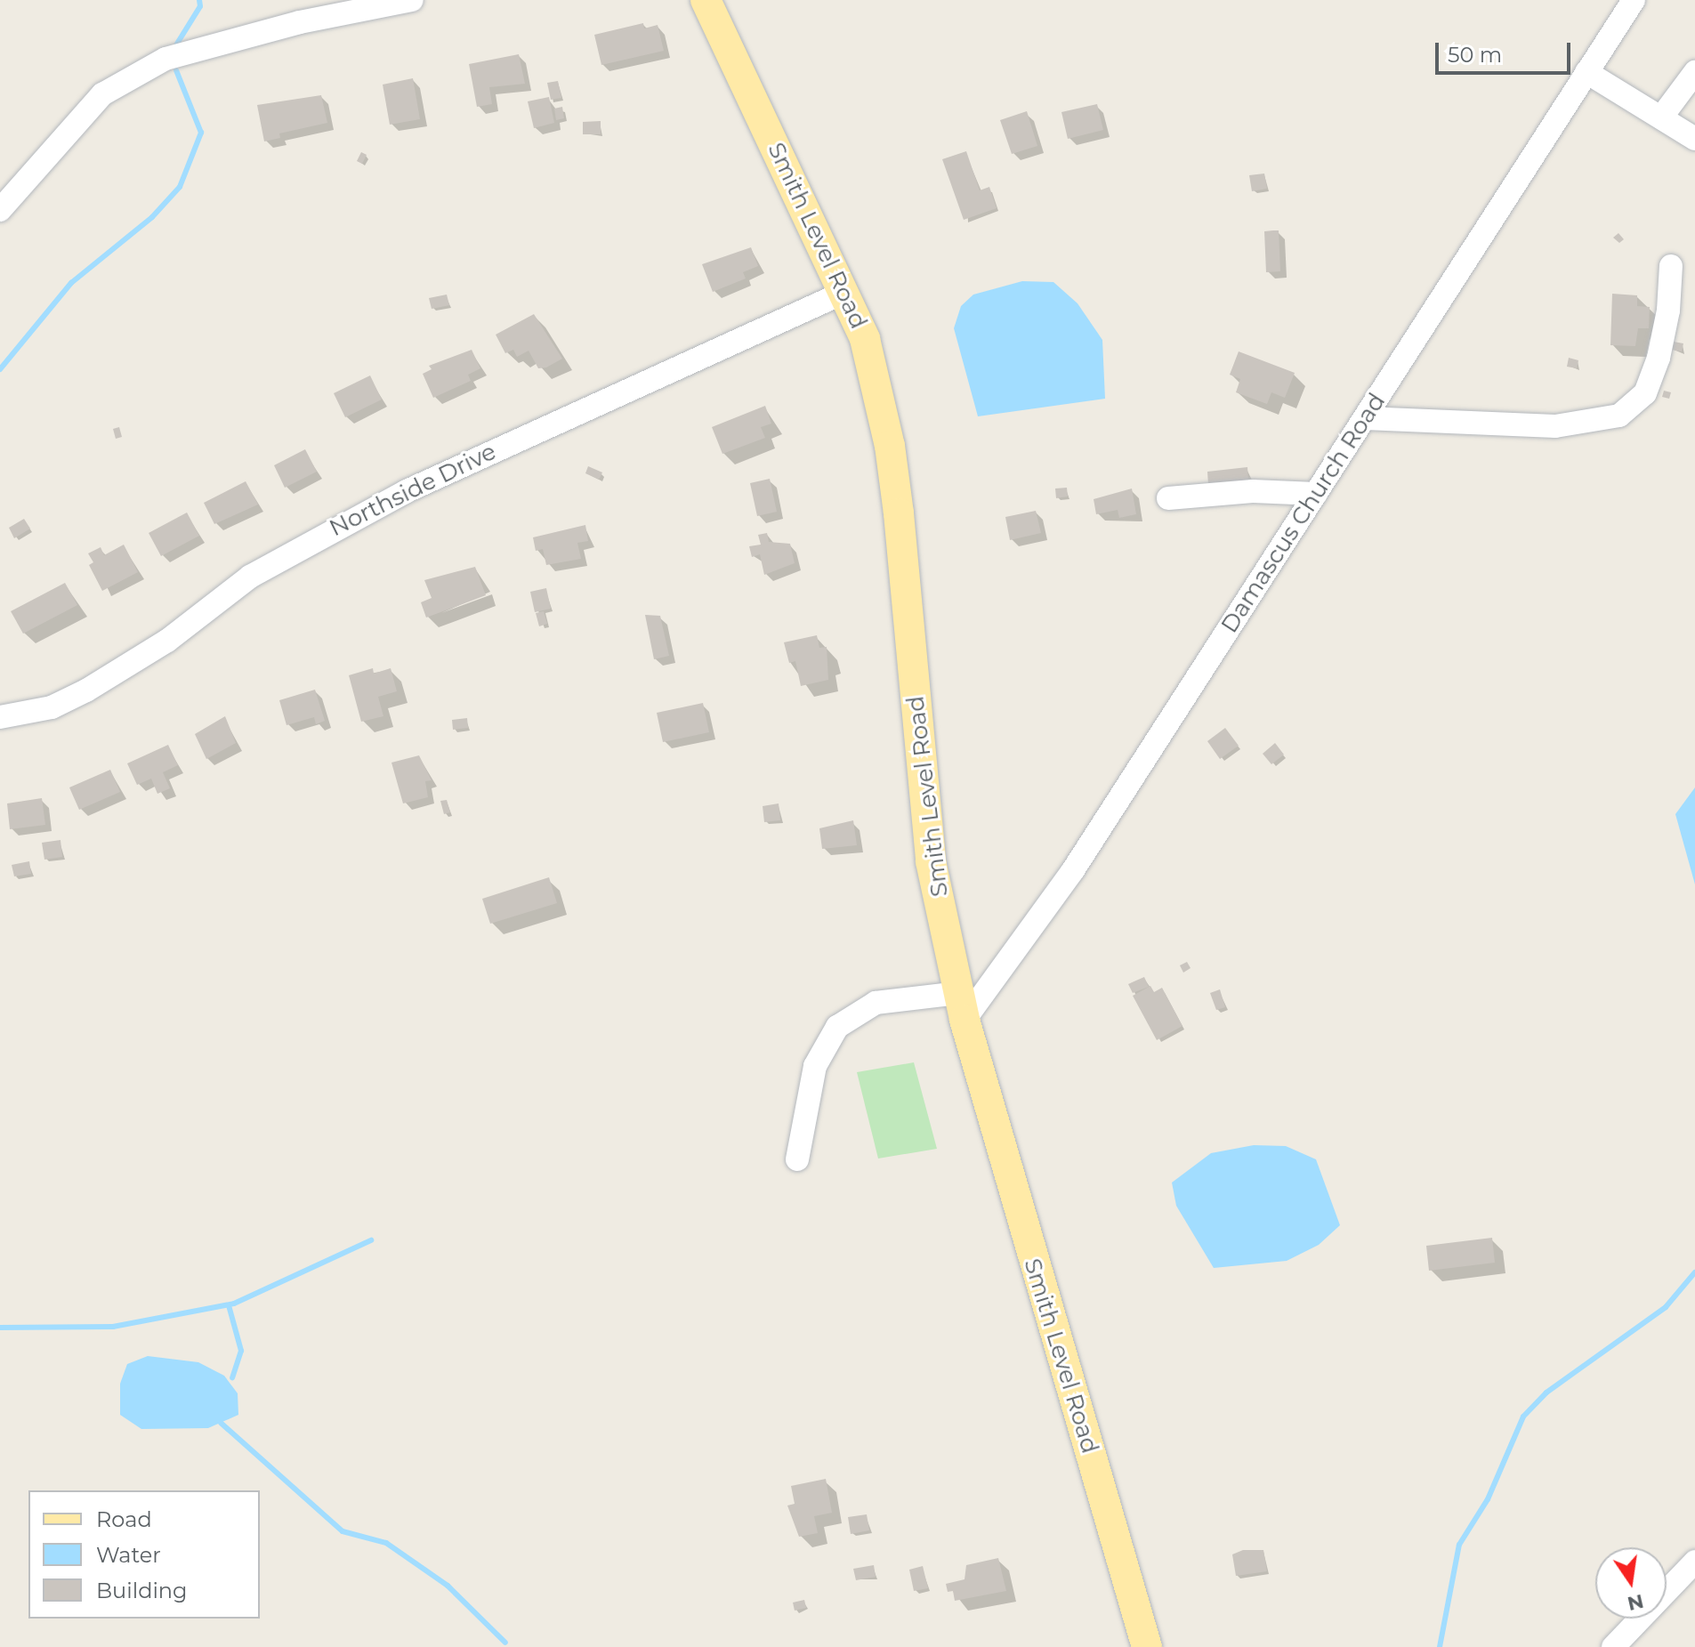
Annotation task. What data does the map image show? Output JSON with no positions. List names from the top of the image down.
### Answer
{
  "streets": {
    "main road": ["Smith Level Road"],
    "street": ["Northside Drive", "Damascus Church Road"]
  },
  "crossings": [
    ["Smith Level Road", "Northside Drive"],
    ["Smith Level Road", "Damascus Church Road"]
  ],
  "legend": ["Road", "Water", "Building"],
  "scale_bar": "50 m",
  "north": "bottom"
}
